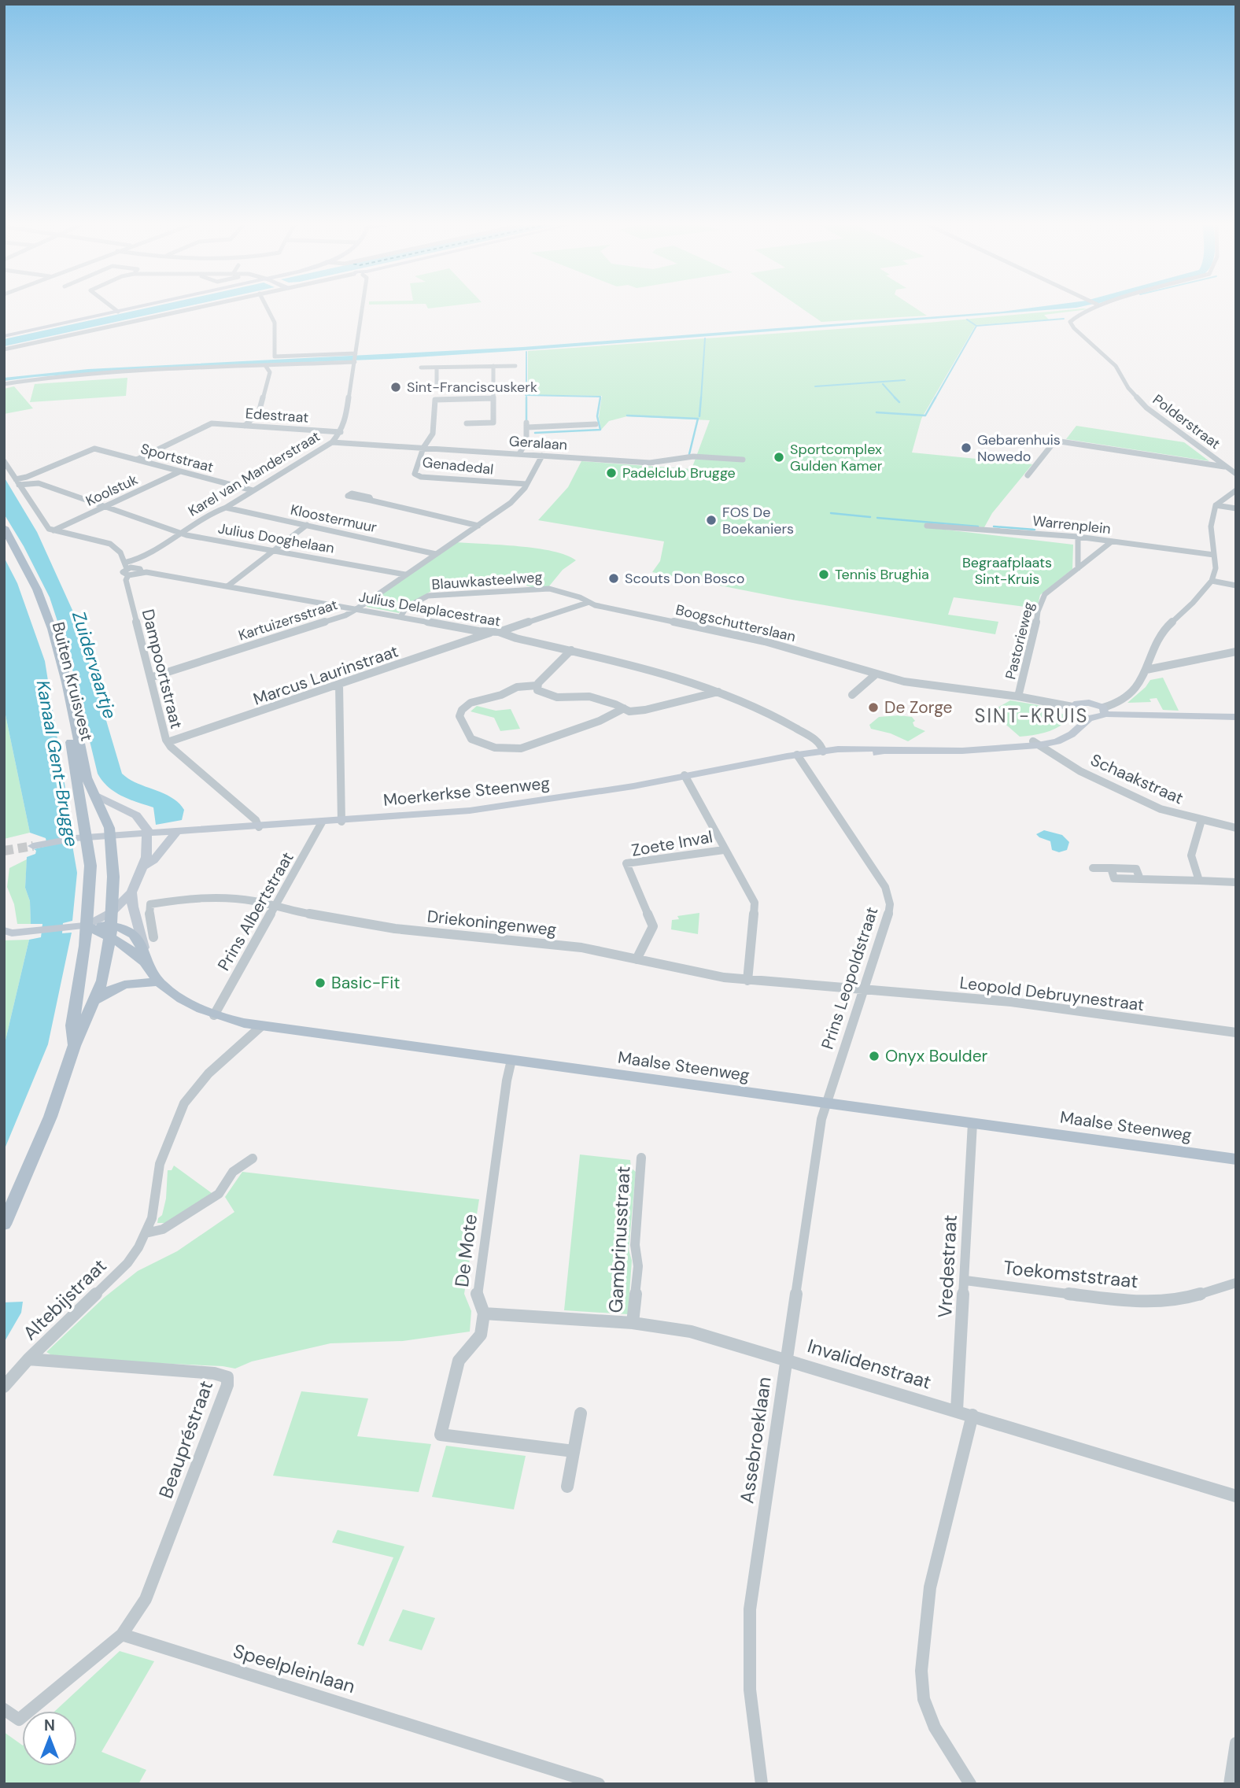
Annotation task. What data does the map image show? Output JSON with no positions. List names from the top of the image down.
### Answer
{
  "streets": {
    "main road": ["Buiten Kruisvest", "Maalse Steenweg"],
    "street": [
      "Edestraat",
      "Polderstraat",
      "Geralaan",
      "Sportstraat",
      "Genadedal",
      "Karel van Manderstraat",
      "Koolstuk",
      "Kloostermuur",
      "Warrenplein",
      "Julius Dooghelaan",
      "Blauwkasteelweg",
      "Julius Delaplacestraat",
      "Kartuizersstraat",
      "Boogschutterslaan",
      "Pastorieweg",
      "Dampoortstraat",
      "Marcus Laurinstraat",
      "Schaakstraat",
      "Moerkerkse Steenweg",
      "Zoete Inval",
      "Prins Albertstraat",
      "Driekoningenweg",
      "Prins Leopoldstraat",
      "Leopold Debruynestraat",
      "Gambrinusstraat",
      "De Mote",
      "Vredestraat",
      "Toekomststraat",
      "Altebijstraat",
      "Invalidenstraat",
      "Beaupréstraat",
      "Assebroeklaan",
      "Speelpleinlaan"
    ]
  },
  "crossings": [
    ["Edestraat", "Sportstraat"],
    ["Edestraat", "Karel van Manderstraat"],
    ["Geralaan", "Genadedal"],
    ["Geralaan", "Karel van Manderstraat"],
    ["Geralaan", "Kartuizersstraat"],
    ["Sportstraat", "Karel van Manderstraat"],
    ["Sportstraat", "Koolstuk"],
    ["Sportstraat", "Julius Dooghelaan"],
    ["Genadedal", "Kartuizersstraat"],
    ["Karel van Manderstraat", "Kloostermuur"],
    ["Karel van Manderstraat", "Julius Dooghelaan"],
    ["Karel van Manderstraat", "Julius Delaplacestraat"],
    ["Karel van Manderstraat", "Dampoortstraat"],
    ["Koolstuk", "Julius Dooghelaan"],
    ["Kloostermuur", "Kartuizersstraat"],
    ["Warrenplein", "Pastorieweg"],
    ["Julius Dooghelaan", "Kartuizersstraat"],
    ["Blauwkasteelweg", "Julius Delaplacestraat"],
    ["Blauwkasteelweg", "Boogschutterslaan"],
    ["Julius Delaplacestraat", "Kartuizersstraat"],
    ["Julius Delaplacestraat", "Dampoortstraat"],
    ["Julius Delaplacestraat", "Marcus Laurinstraat"],
    ["Julius Delaplacestraat", "Moerkerkse Steenweg"],
    ["Kartuizersstraat", "Dampoortstraat"],
    ["Boogschutterslaan", "Pastorieweg"],
    ["Boogschutterslaan", "Moerkerkse Steenweg"],
    ["Dampoortstraat", "Marcus Laurinstraat"],
    ["Dampoortstraat", "Moerkerkse Steenweg"],
    ["Buiten Kruisvest", "Moerkerkse Steenweg"],
    ["Buiten Kruisvest", "Maalse Steenweg"],
    ["Schaakstraat", "Moerkerkse Steenweg"],
    ["Moerkerkse Steenweg", "Prins Albertstraat"],
    ["Moerkerkse Steenweg", "Prins Leopoldstraat"],
    ["Zoete Inval", "Driekoningenweg"],
    ["Prins Albertstraat", "Driekoningenweg"],
    ["Prins Albertstraat", "Maalse Steenweg"],
    ["Driekoningenweg", "Prins Leopoldstraat"],
    ["Driekoningenweg", "Leopold Debruynestraat"],
    ["Driekoningenweg", "Maalse Steenweg"],
    ["Prins Leopoldstraat", "Leopold Debruynestraat"],
    ["Prins Leopoldstraat", "Maalse Steenweg"],
    ["Prins Leopoldstraat", "Assebroeklaan"],
    ["Maalse Steenweg", "De Mote"],
    ["Maalse Steenweg", "Vredestraat"],
    ["Maalse Steenweg", "Altebijstraat"],
    ["Maalse Steenweg", "Assebroeklaan"],
    ["Gambrinusstraat", "Invalidenstraat"],
    ["De Mote", "Invalidenstraat"],
    ["Vredestraat", "Toekomststraat"],
    ["Vredestraat", "Invalidenstraat"],
    ["Altebijstraat", "Beaupréstraat"],
    ["Invalidenstraat", "Assebroeklaan"],
    ["Beaupréstraat", "Speelpleinlaan"]
  ],
  "districts": ["SINT-KRUIS"],
  "water": ["Zuidervaartje", "Kanaal Gent-Brugge"],
  "parks": ["Begraafplaats Sint-Kruis"],
  "places": [
    "Sint-Franciscuskerk",
    "Gebarenhuis Nowedo",
    "Sportcomplex Gulden Kamer",
    "Padelclub Brugge",
    "FOS De Boekaniers",
    "Tennis Brughia",
    "Scouts Don Bosco",
    "De Zorge",
    "Basic-Fit",
    "Onyx Boulder"
  ],
  "north": "top"
}
